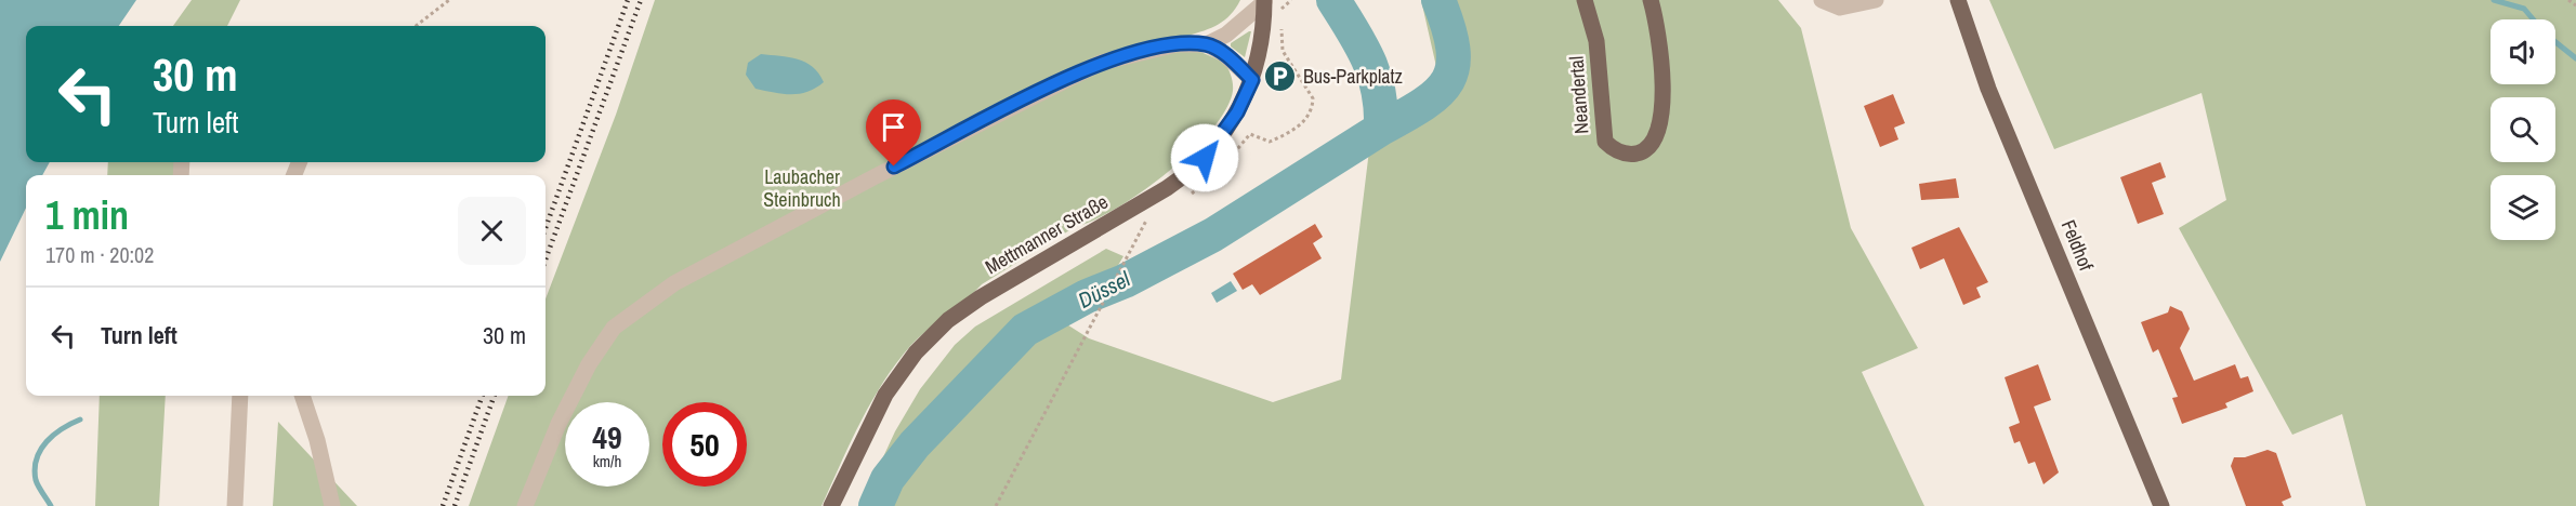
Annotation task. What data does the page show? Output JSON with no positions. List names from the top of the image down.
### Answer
{
  "streets": {
    "main road": ["Neandertal", "Mettmanner Straße", "Feldhof"]
  },
  "water": ["Düssel"],
  "parks": ["Laubacher Steinbruch"],
  "places": {
    "parking": ["Bus-Parkplatz"]
  },
  "page": {
    "turn": ["30 m", "Turn left"],
    "heading": ["1 min", "170 m · 20:02"],
    "list": [
      {
        "name": "Turn left",
        "value": "30 m"
      }
    ],
    "speed": "49 km/h",
    "limit": "50"
  }
}
